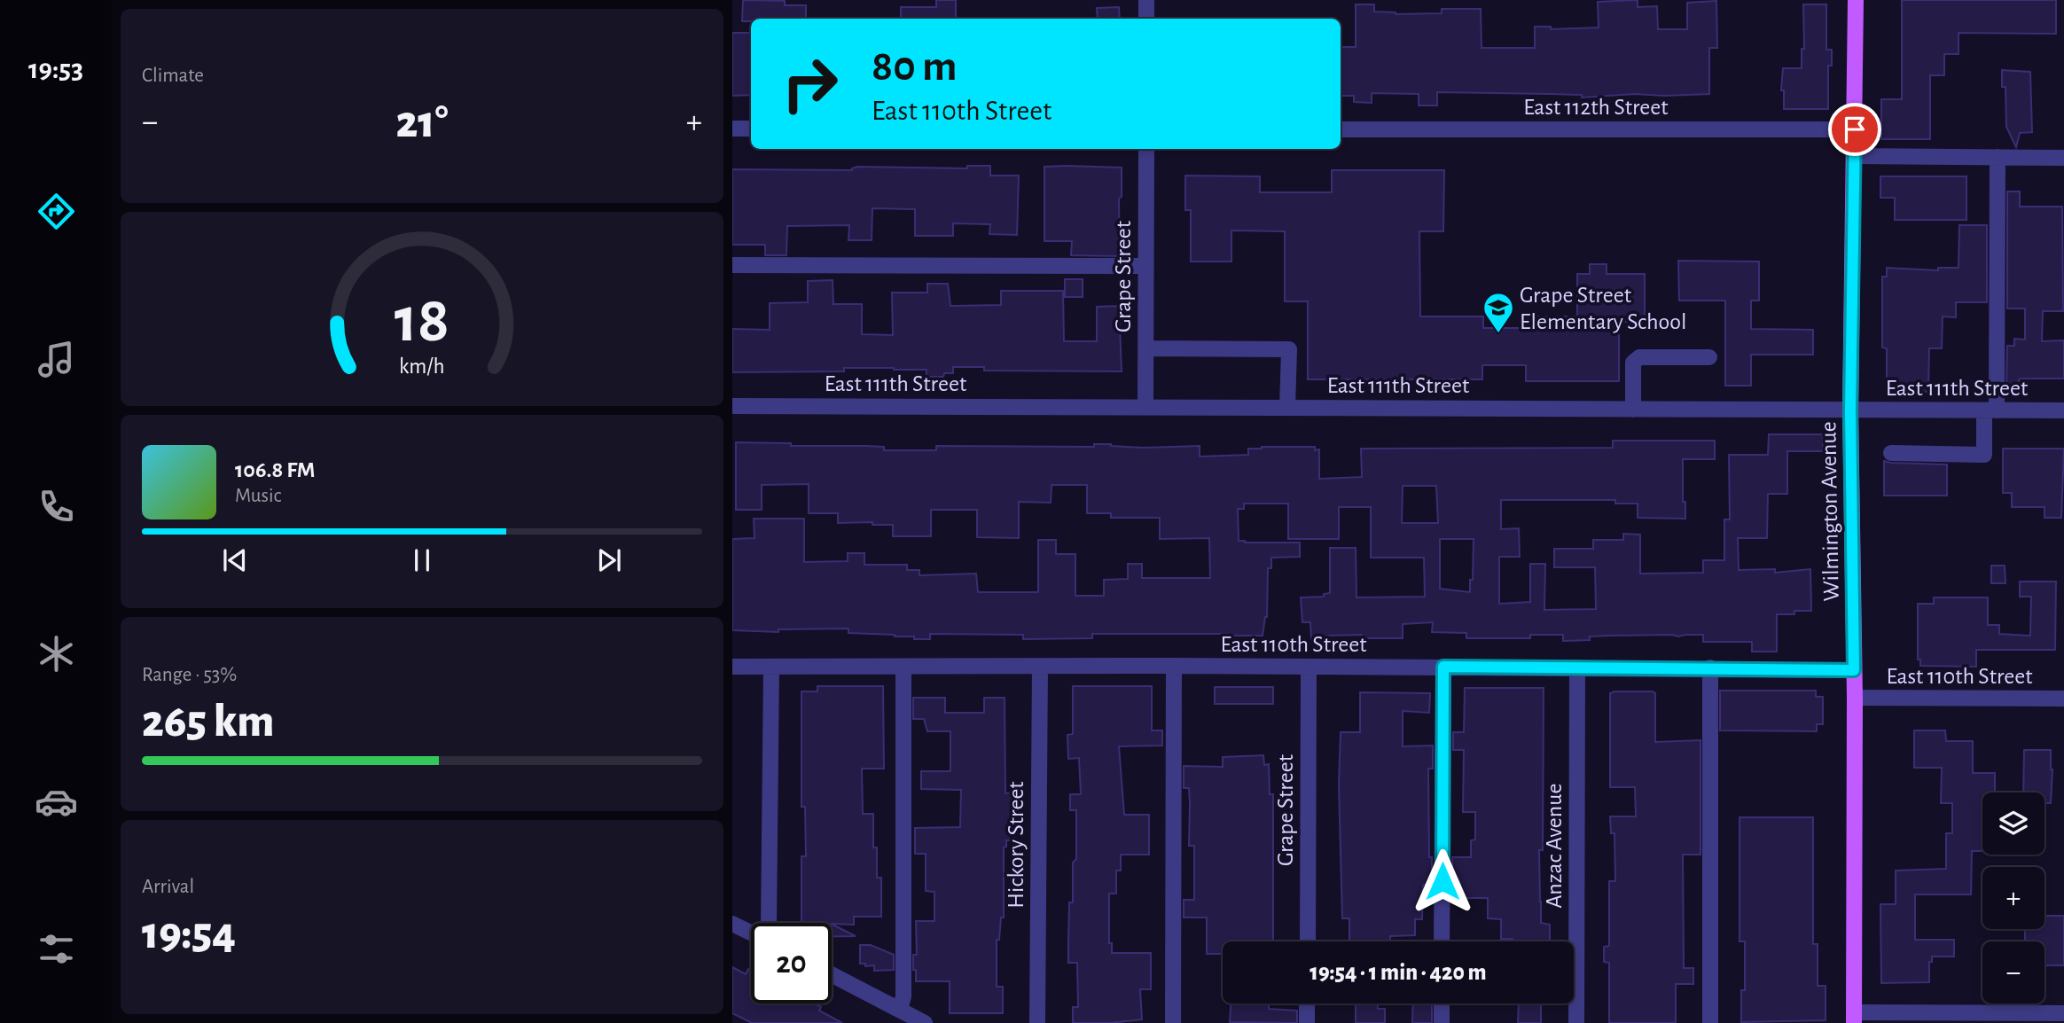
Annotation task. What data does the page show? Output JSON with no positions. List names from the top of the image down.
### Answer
{
  "streets": {
    "main road": ["Wilmington Avenue"],
    "street": [
      "East 112th Street",
      "Grape Street",
      "East 111th Street",
      "East 110th Street",
      "Hickory Street",
      "Anzac Avenue"
    ]
  },
  "crossings": [
    ["East 112th Street", "Wilmington Avenue"],
    ["Grape Street", "East 111th Street"],
    ["Grape Street", "East 110th Street"],
    ["East 111th Street", "Wilmington Avenue"],
    ["Wilmington Avenue", "East 110th Street"],
    ["East 110th Street", "Hickory Street"],
    ["East 110th Street", "Anzac Avenue"]
  ],
  "places": {
    "school or university": ["Grape Street Elementary School"]
  },
  "page": {
    "tabs": "19:53",
    "tile": [
      "Climate",
      ["Range · 53%", "265 km"],
      ["Arrival", "19:54"]
    ],
    "turn": ["80 m", "East 110th Street"],
    "heat": ["−", "21°", "+"],
    "song": ["106.8 FM", "Music"],
    "map_buttons": ["+", "−"],
    "limit": "20",
    "trip": "19:54 · 1 min · 420 m",
    "gauge": ["18", "km/h"]
  }
}
